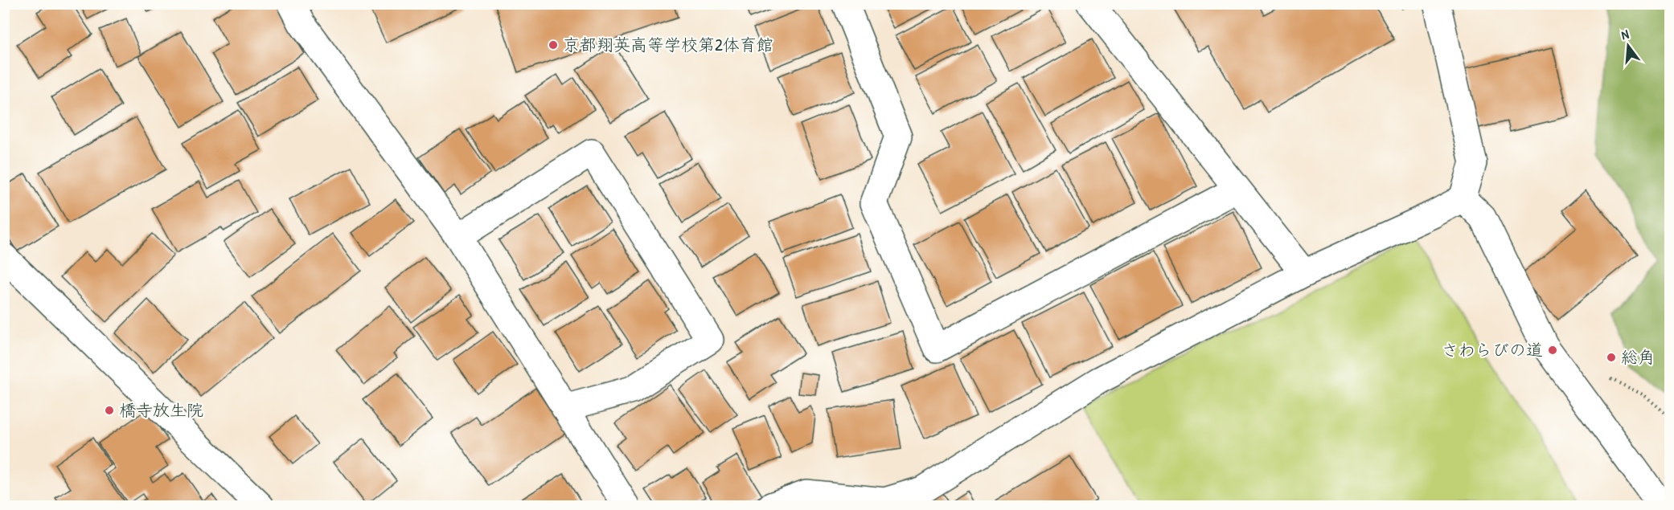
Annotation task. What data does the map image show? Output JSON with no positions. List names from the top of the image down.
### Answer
{
  "places": [
    "京都翔英高等学校第2体育館",
    "さわらびの道",
    "総角",
    "橋寺放生院"
  ],
  "north": "top"
}
